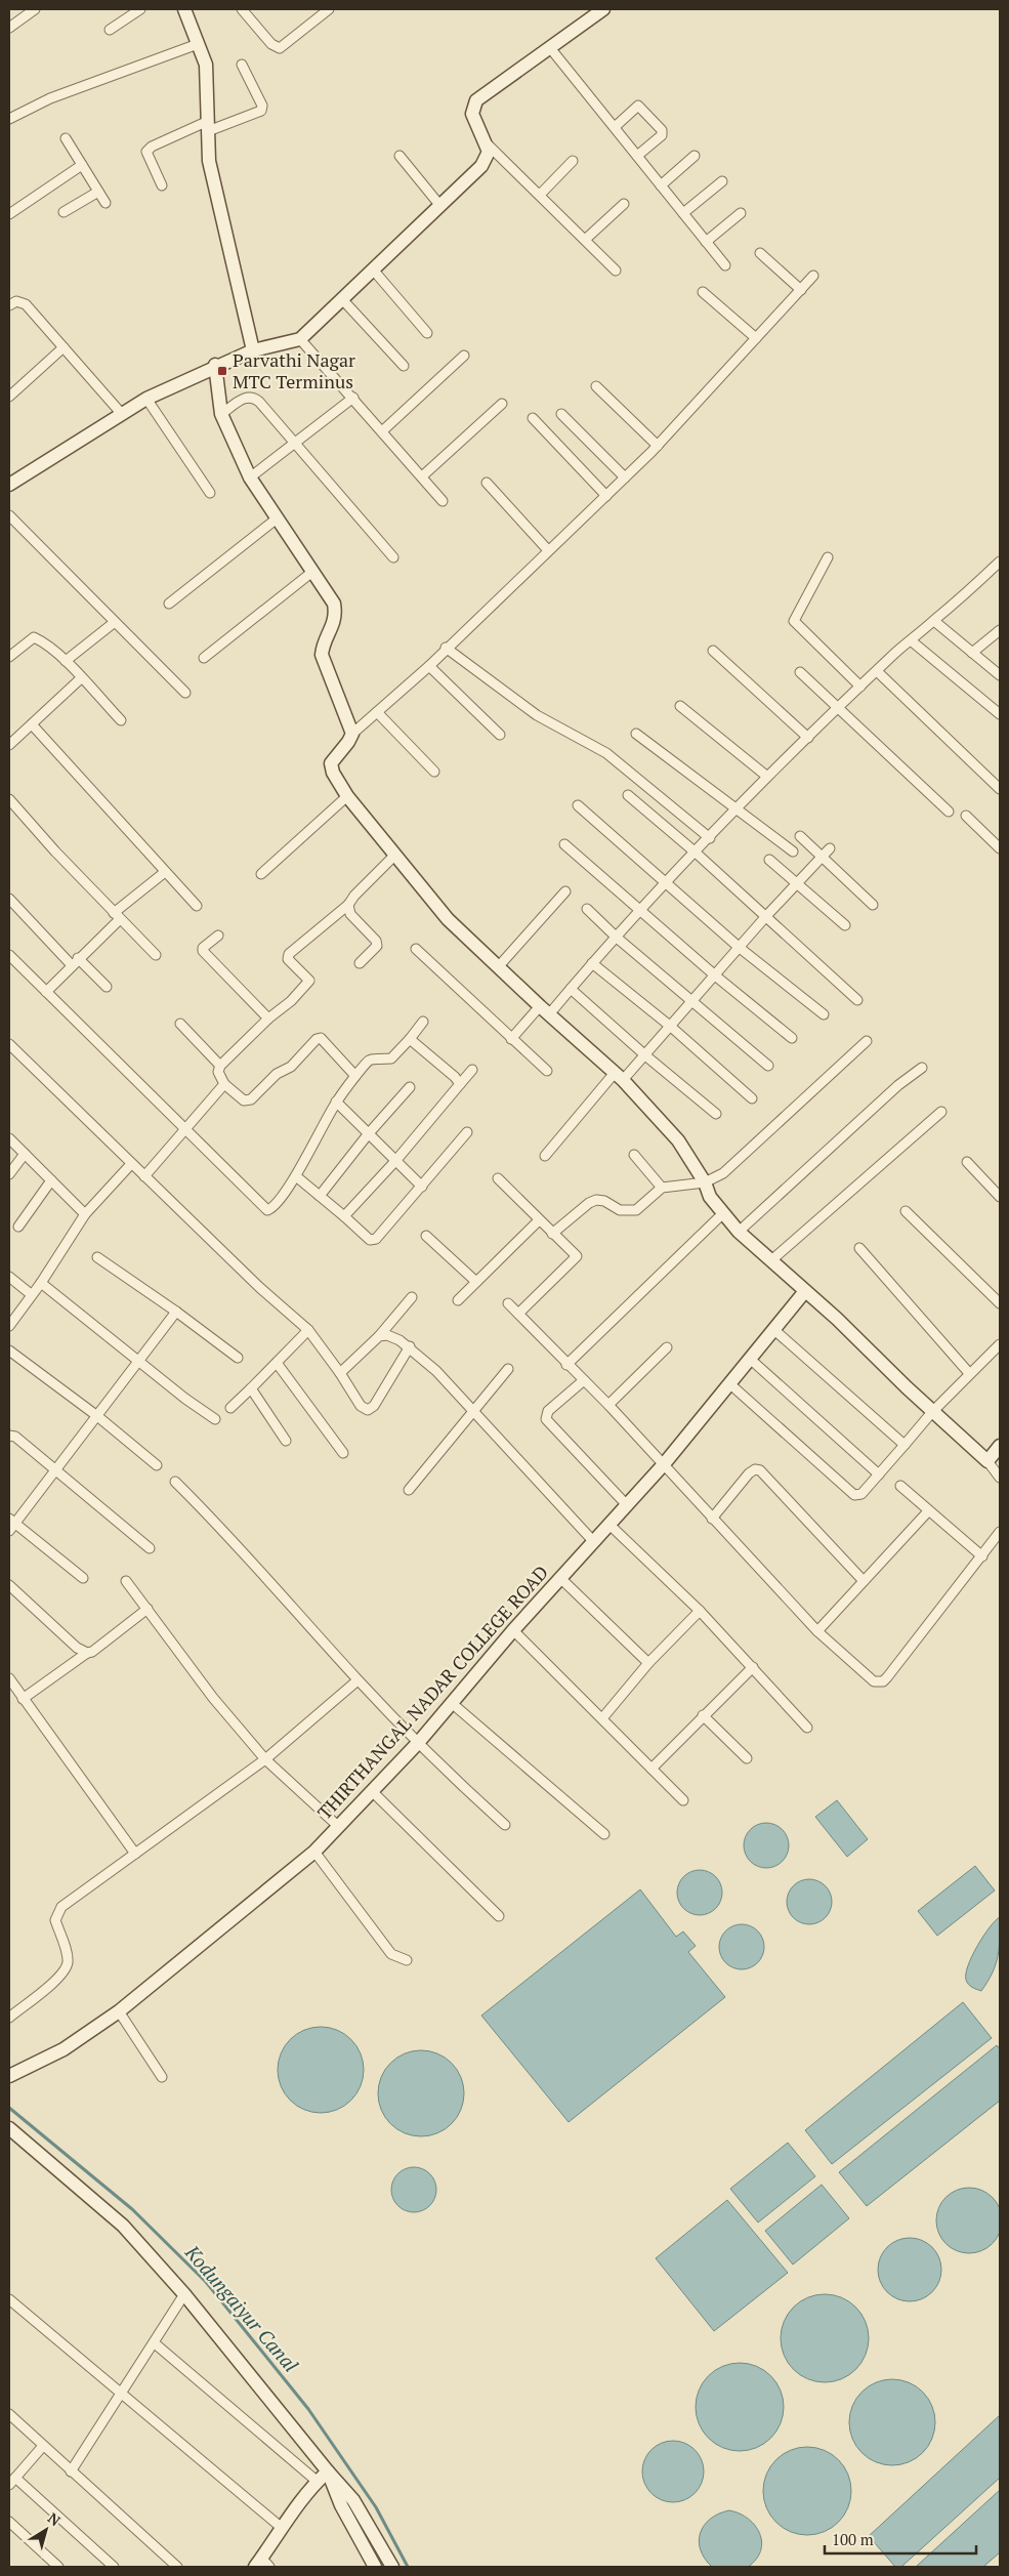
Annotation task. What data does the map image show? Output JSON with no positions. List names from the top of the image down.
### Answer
{
  "streets": {
    "street": ["THIRTHANGAL NADAR COLLEGE ROAD"]
  },
  "water": ["Kodungaiyur Canal"],
  "places": {
    "transit": ["Parvathi Nagar MTC Terminus"]
  },
  "scale_bar": "100 m",
  "north": "top right"
}
